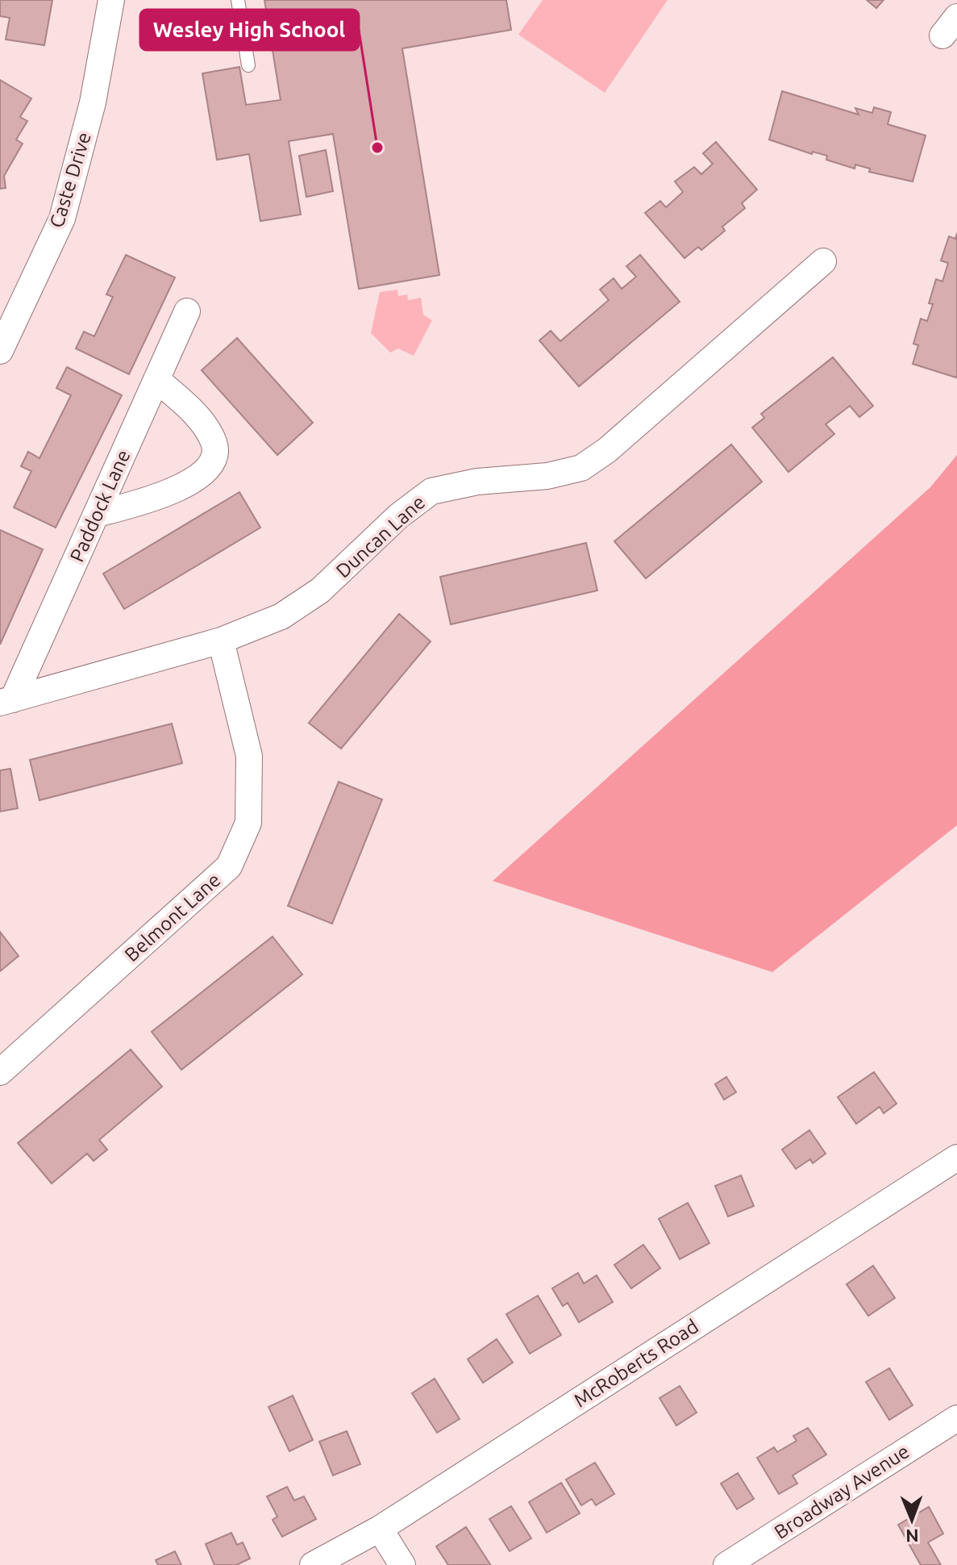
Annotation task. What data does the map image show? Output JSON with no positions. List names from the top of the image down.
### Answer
{
  "streets": {
    "street": [
      "Caste Drive",
      "Paddock Lane",
      "Duncan Lane",
      "Belmont Lane",
      "McRoberts Road",
      "Broadway Avenue"
    ]
  },
  "crossings": [
    ["Paddock Lane", "Duncan Lane"],
    ["Duncan Lane", "Belmont Lane"]
  ],
  "places": ["Wesley High School"],
  "north": "bottom"
}
